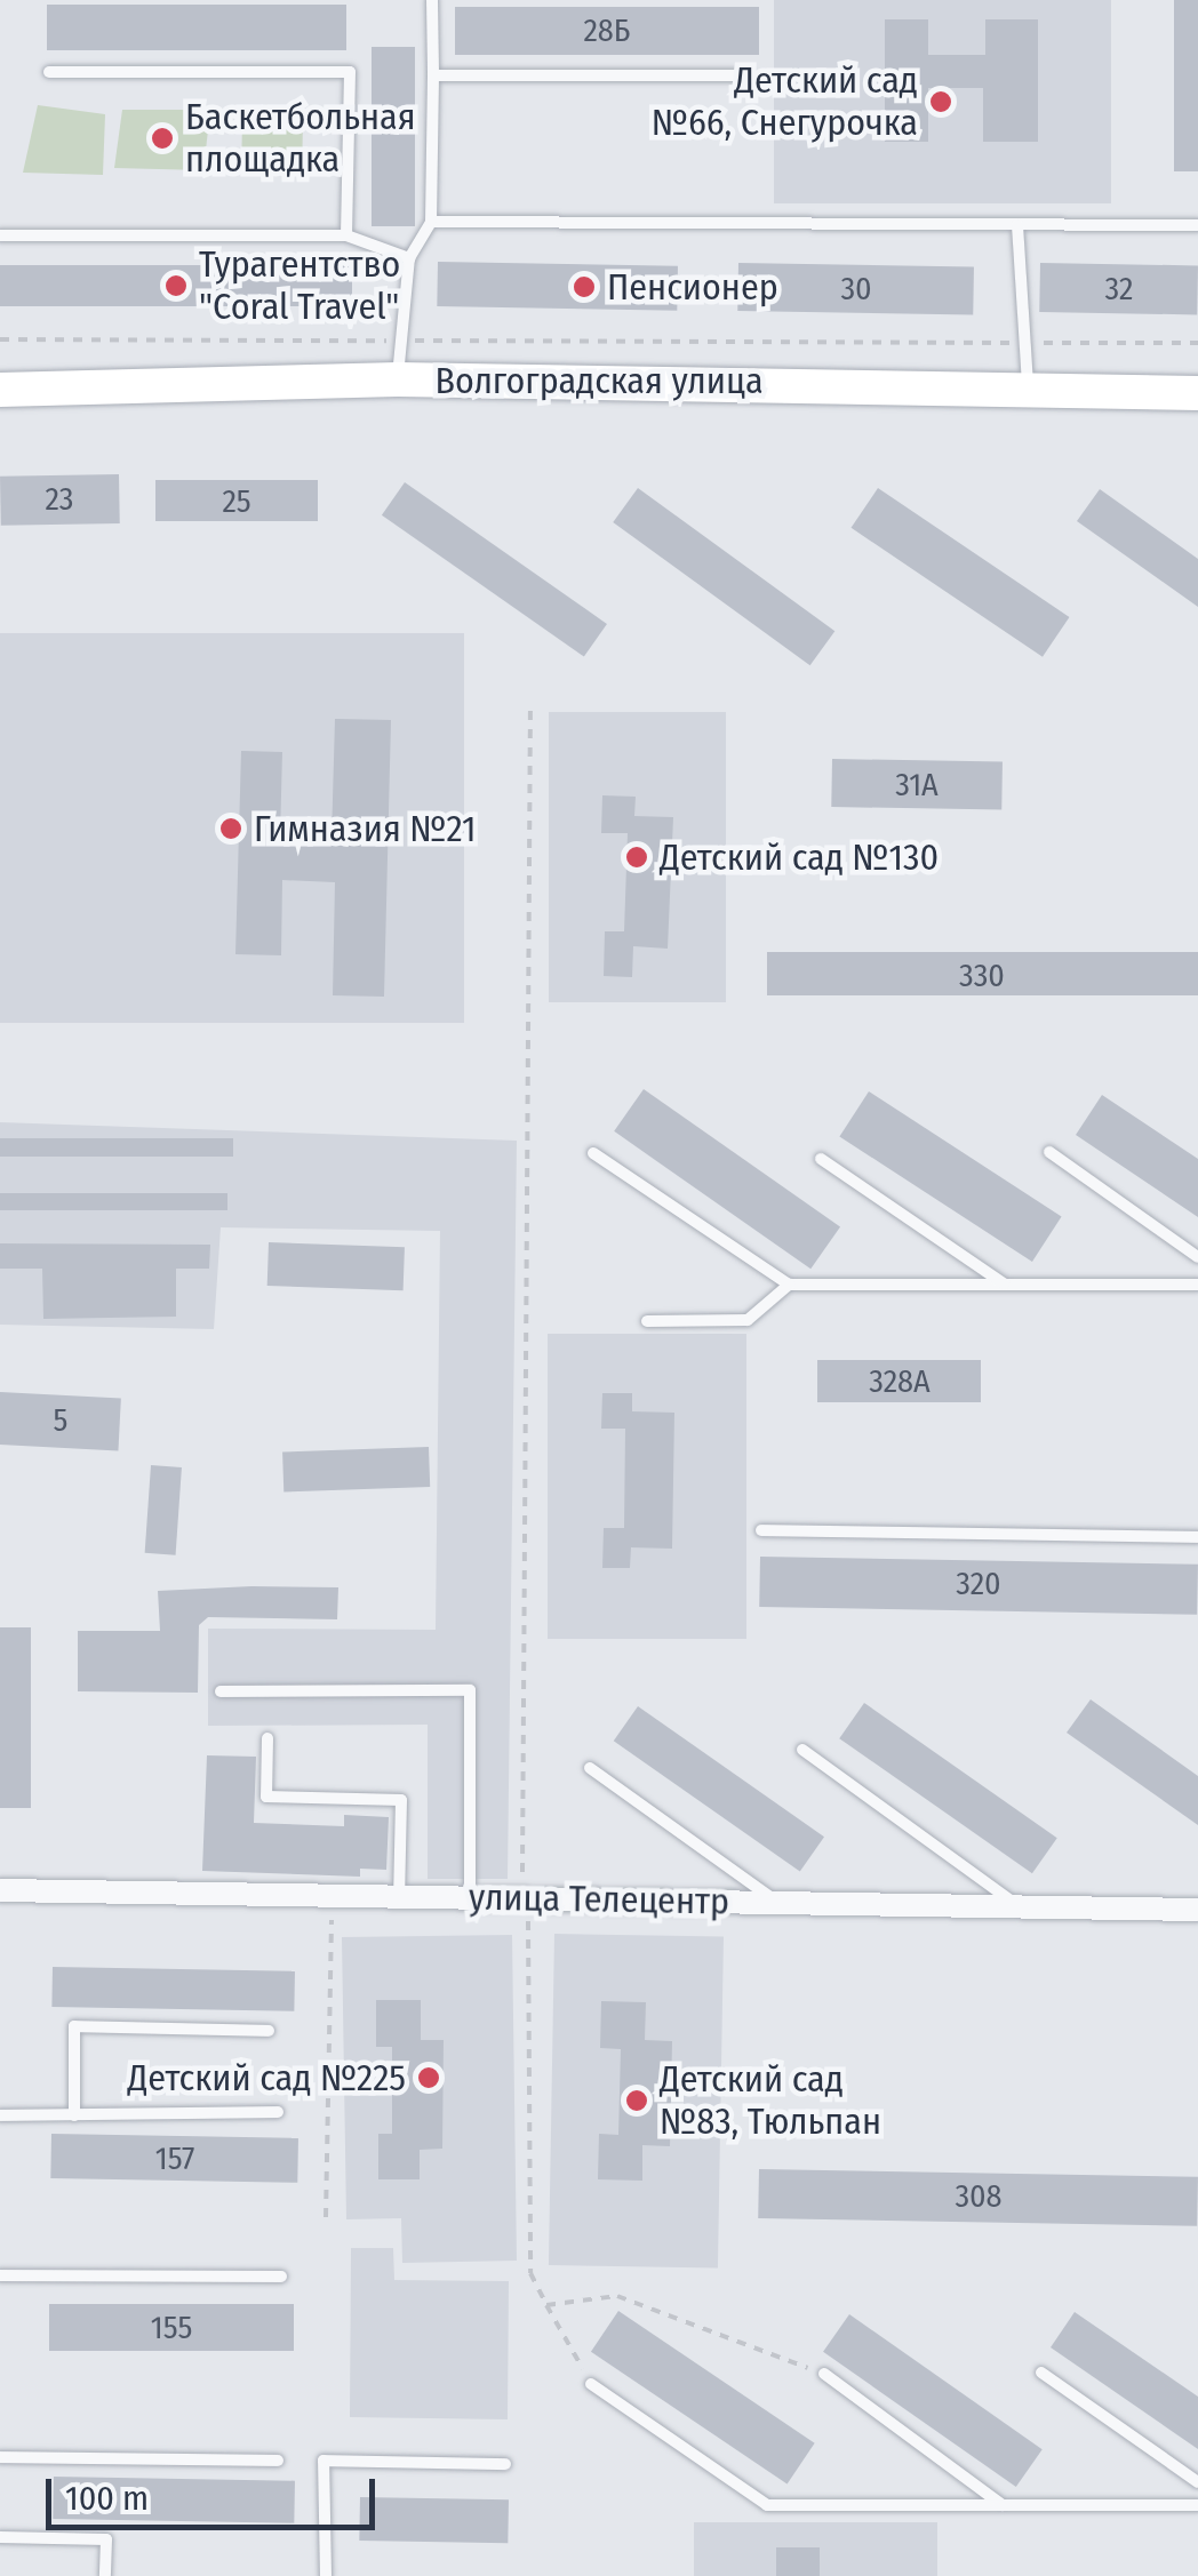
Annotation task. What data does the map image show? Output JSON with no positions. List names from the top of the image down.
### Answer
{
  "streets": {
    "main road": ["Волгоградская улица"],
    "street": ["улица Телецентр"]
  },
  "places": [
    "Детский сад №66, Снегурочка",
    "Баскетбольная площадка",
    "Турагентство \"Coral Travel\"",
    "Пенсионер",
    "Гимназия №21",
    "Детский сад №130",
    "Детский сад №225",
    "Детский сад №83, Тюльпан"
  ],
  "house_numbers": [
    "28Б",
    "30",
    "32",
    "23",
    "25",
    "31А",
    "330",
    "328А",
    "5",
    "320",
    "157",
    "308",
    "155"
  ],
  "scale_bar": "100 m"
}
